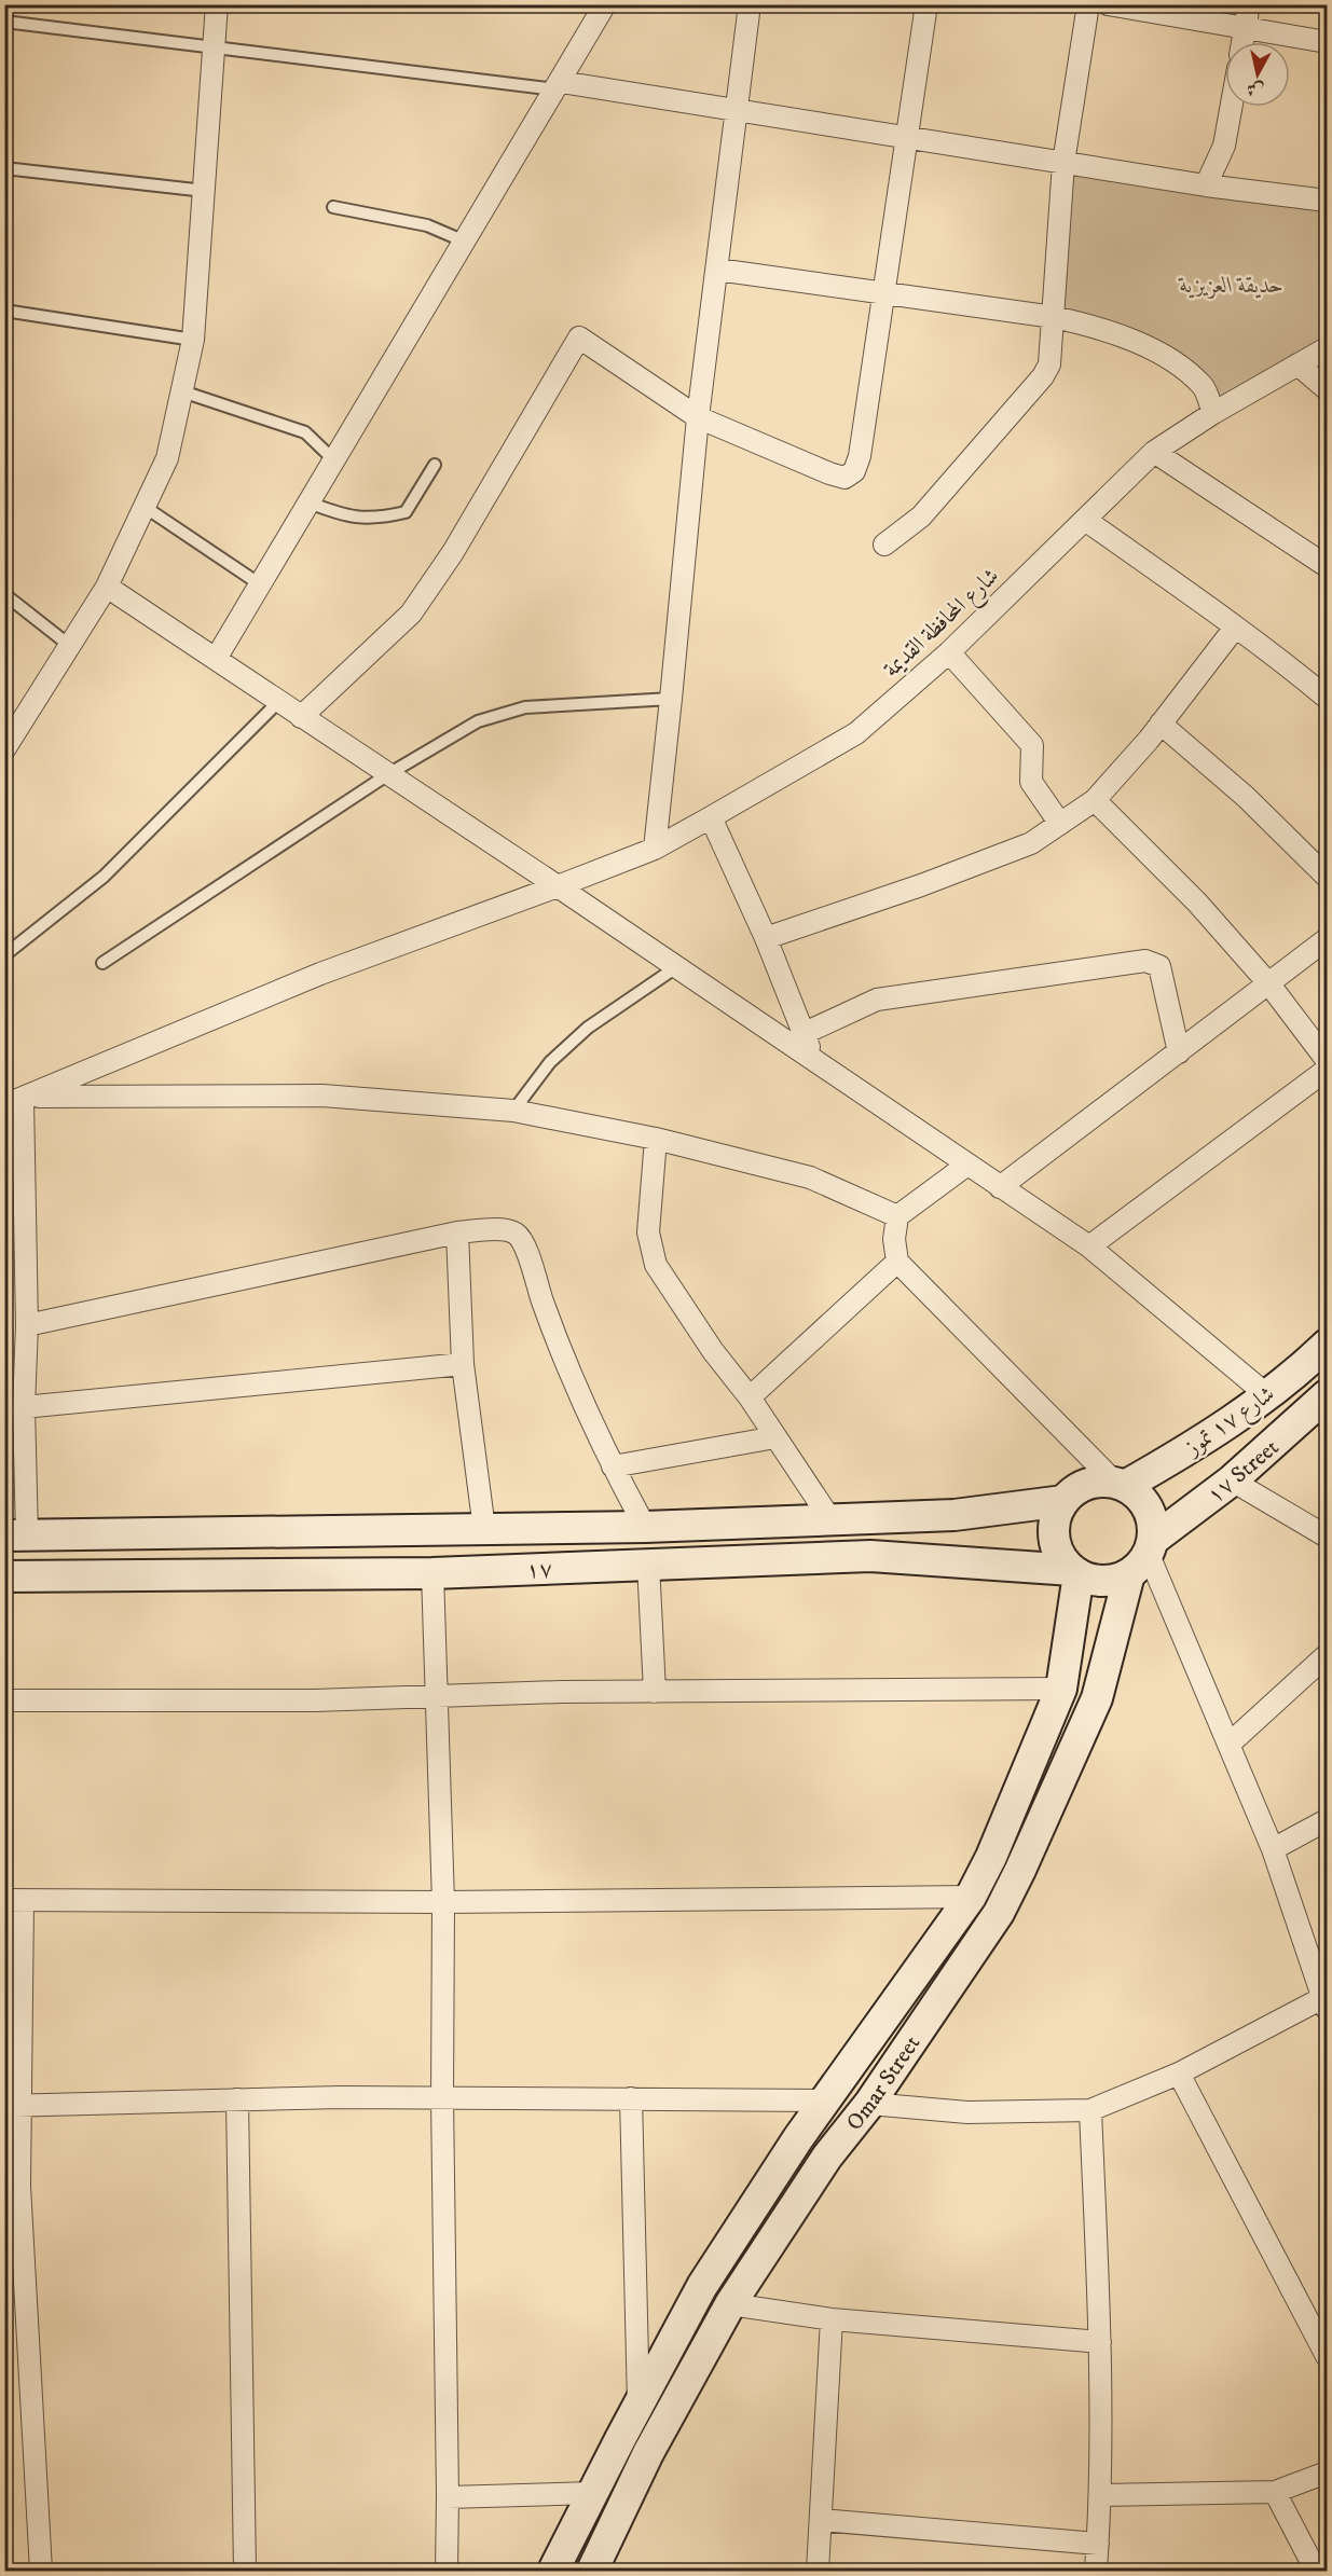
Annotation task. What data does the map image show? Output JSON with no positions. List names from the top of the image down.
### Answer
{
  "streets": {
    "main road": [
      "شارع ١٧ تموز",
      "١٧ Street",
      "١٧",
      "Omar Street"
    ],
    "street": ["شارع المحافظة القديمة"]
  },
  "crossings": [
    ["شارع ١٧ تموز", "١٧ Street"],
    ["شارع ١٧ تموز", "١٧"],
    ["شارع ١٧ تموز", "Omar Street"],
    ["١٧ Street", "١٧"],
    ["١٧ Street", "Omar Street"],
    ["١٧", "Omar Street"]
  ],
  "parks": ["حديقة العزيزية"],
  "north": "bottom"
}
